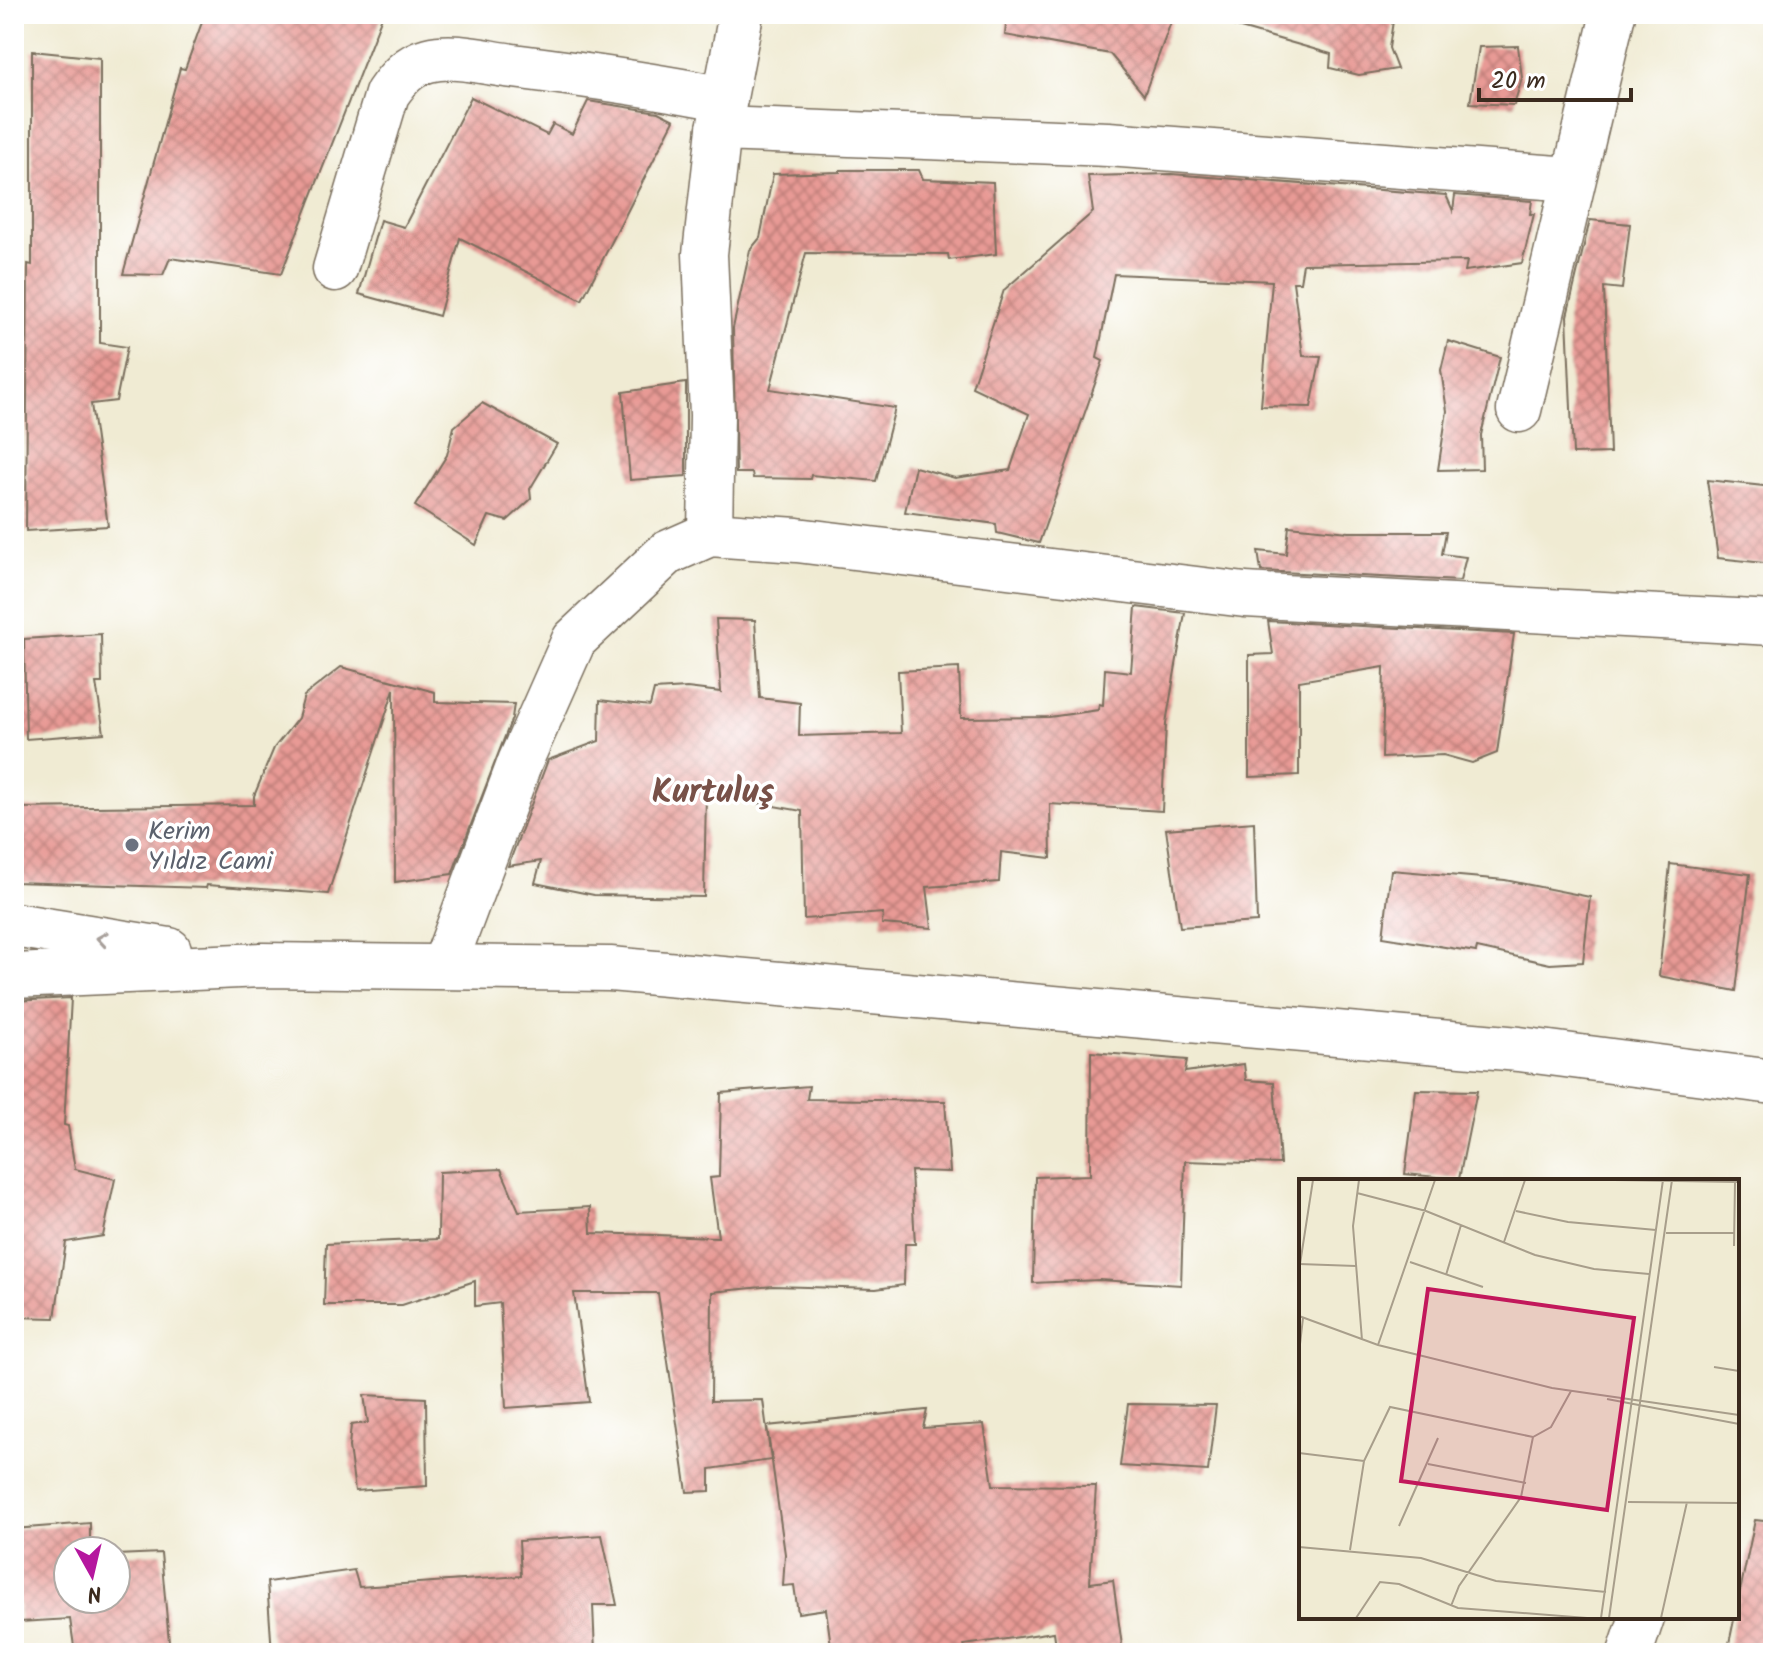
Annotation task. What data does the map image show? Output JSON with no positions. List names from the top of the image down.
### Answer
{
  "districts": ["Kurtuluş"],
  "places": ["Kerim Yıldız Cami"],
  "scale_bar": "20 m",
  "north": "bottom"
}
